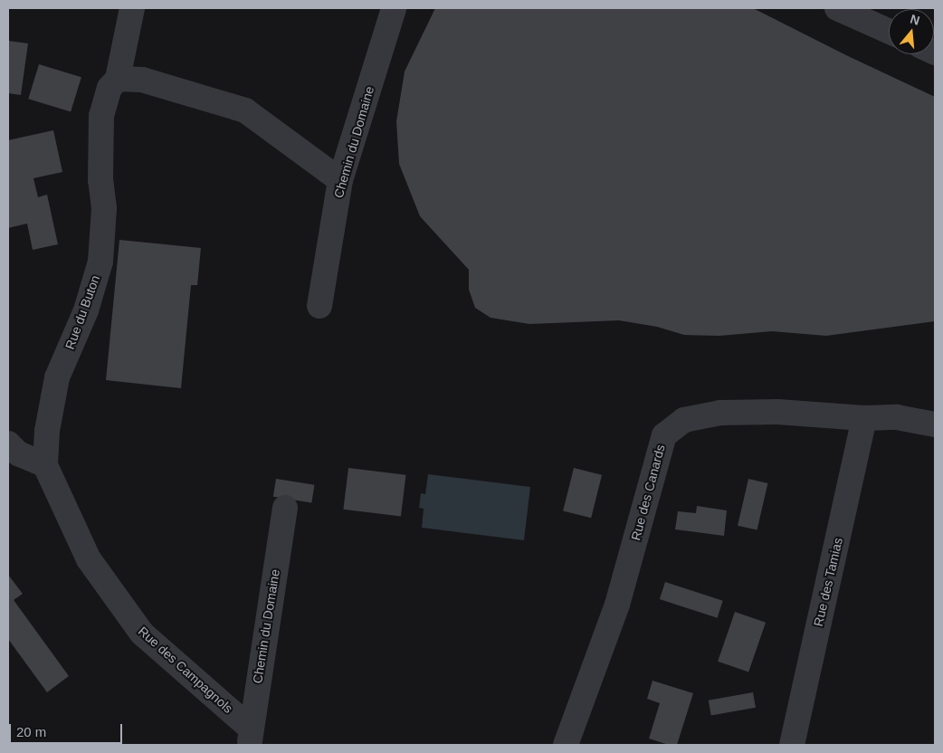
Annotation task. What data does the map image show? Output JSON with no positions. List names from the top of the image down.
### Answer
{
  "streets": {
    "street": [
      "Chemin du Domaine",
      "Rue du Buton",
      "Rue des Canards",
      "Rue des Tamias",
      "Rue des Campagnols"
    ]
  },
  "crossings": [
    ["Chemin du Domaine", "Rue des Campagnols"],
    ["Rue du Buton", "Rue des Campagnols"],
    ["Rue des Canards", "Rue des Tamias"]
  ],
  "scale_bar": "20 m",
  "north": "top"
}
